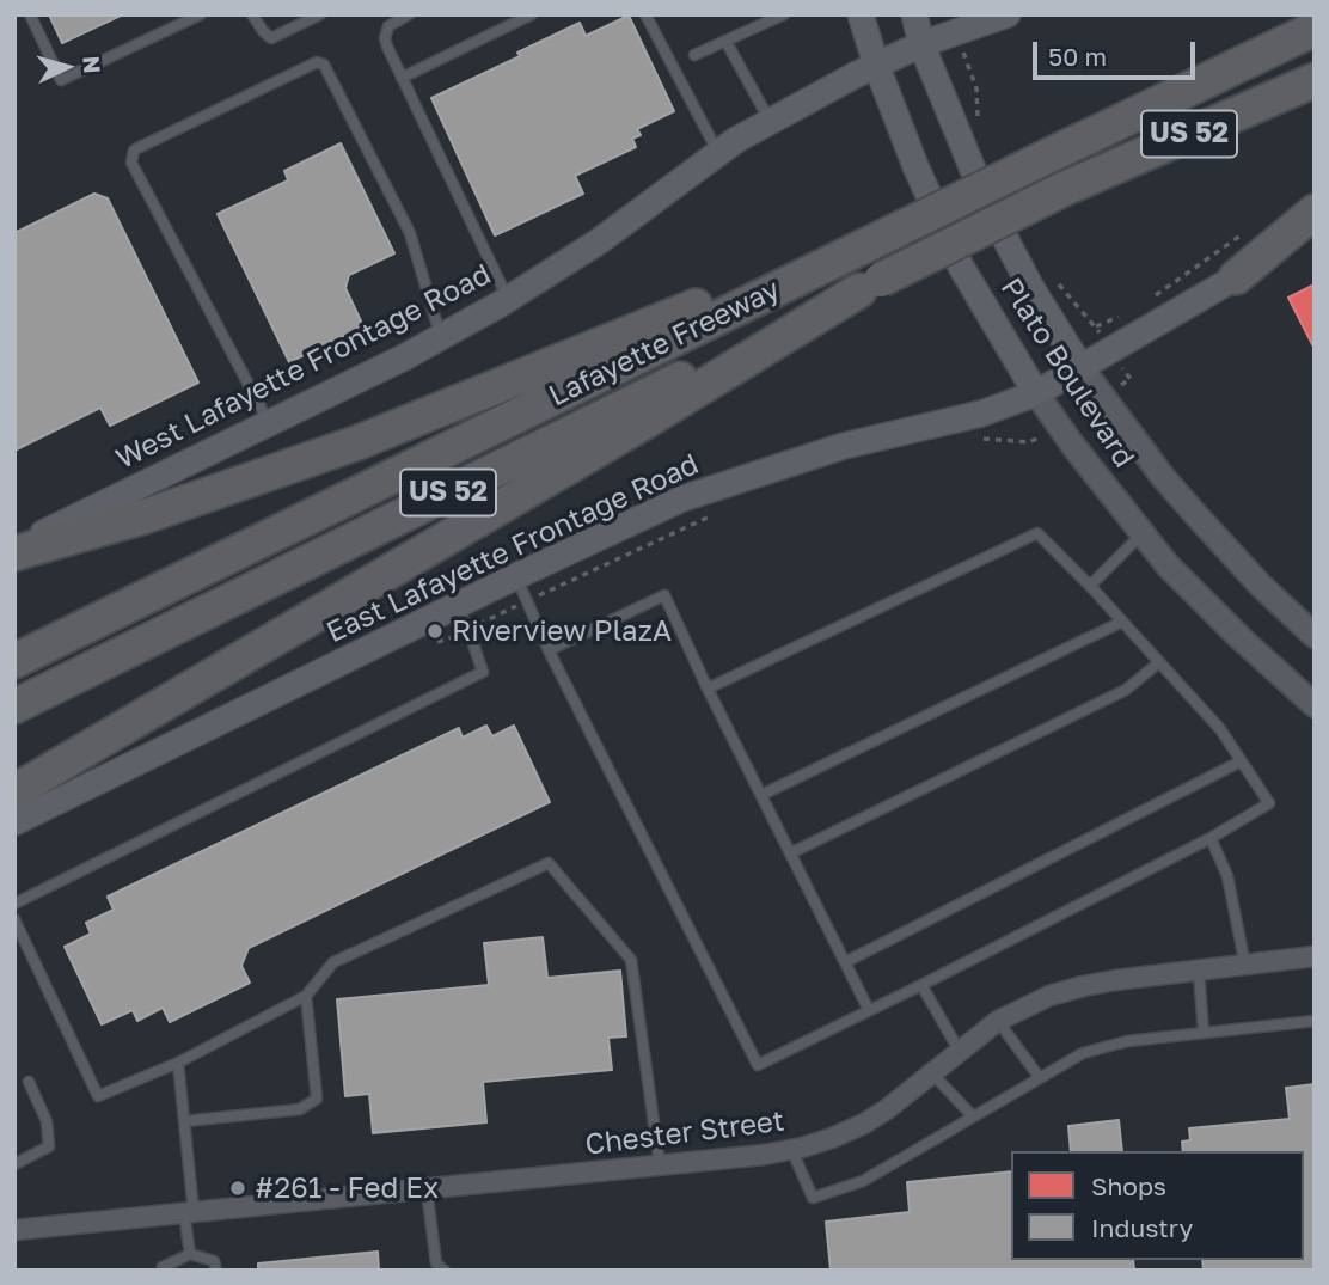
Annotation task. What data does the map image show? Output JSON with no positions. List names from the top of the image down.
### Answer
{
  "streets": {
    "highway": ["US 52", "Lafayette Freeway"],
    "main road": ["West Lafayette Frontage Road", "Plato Boulevard", "East Lafayette Frontage Road"],
    "street": ["Chester Street"]
  },
  "crossings": [
    ["West Lafayette Frontage Road", "Plato Boulevard"],
    ["Plato Boulevard", "East Lafayette Frontage Road"]
  ],
  "places": ["Riverview PlazA", "#261 - Fed Ex"],
  "legend": ["Shops", "Industry"],
  "scale_bar": "50 m",
  "north": "right"
}
